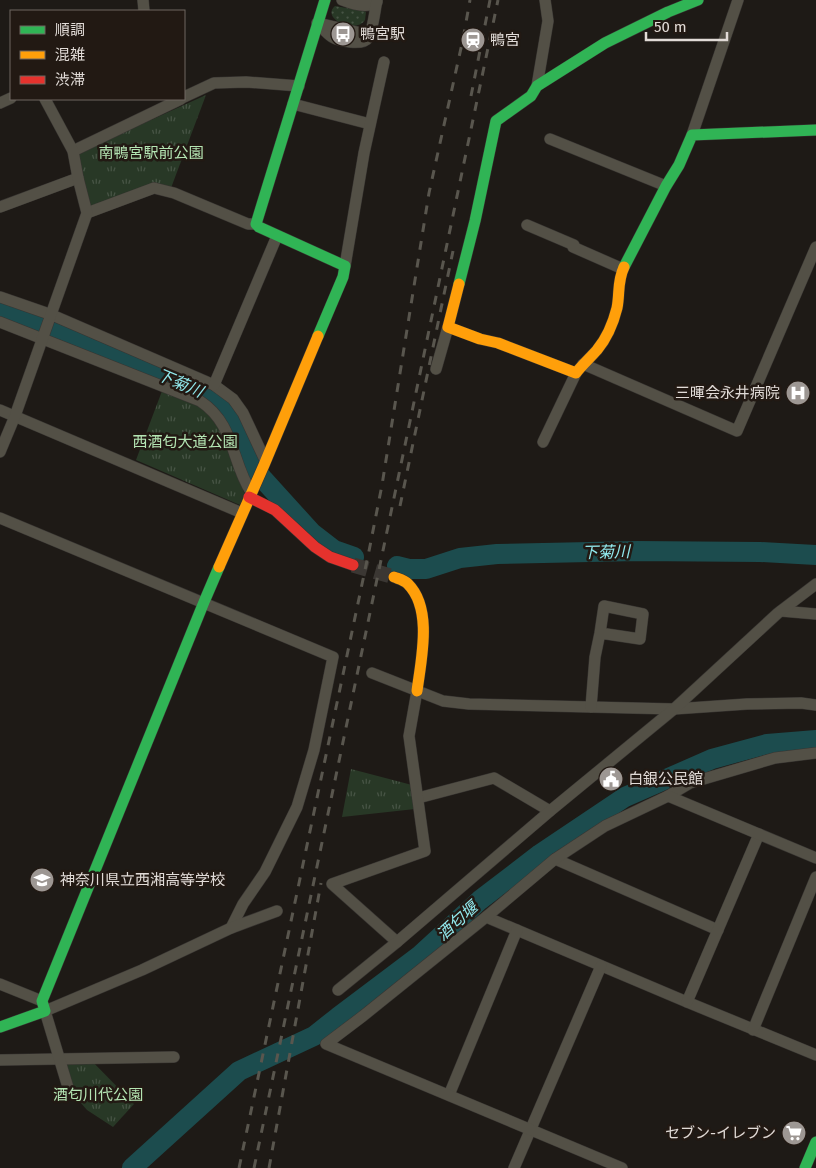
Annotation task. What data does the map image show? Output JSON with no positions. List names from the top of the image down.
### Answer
{
  "water": ["下菊川", "酒匂堰"],
  "parks": ["南鴨宮駅前公園", "西酒匂大道公園", "酒匂川代公園"],
  "places": {
    "bus stop": ["鴨宮駅"],
    "station": ["鴨宮"],
    "hospital": ["三暉会永井病院"],
    "public building": ["白銀公民館"],
    "school or university": ["神奈川県立西湘高等学校"],
    "supermarket": ["セブン-イレブン"]
  },
  "legend": ["順調", "混雑", "渋滞"],
  "scale_bar": "50 m"
}
